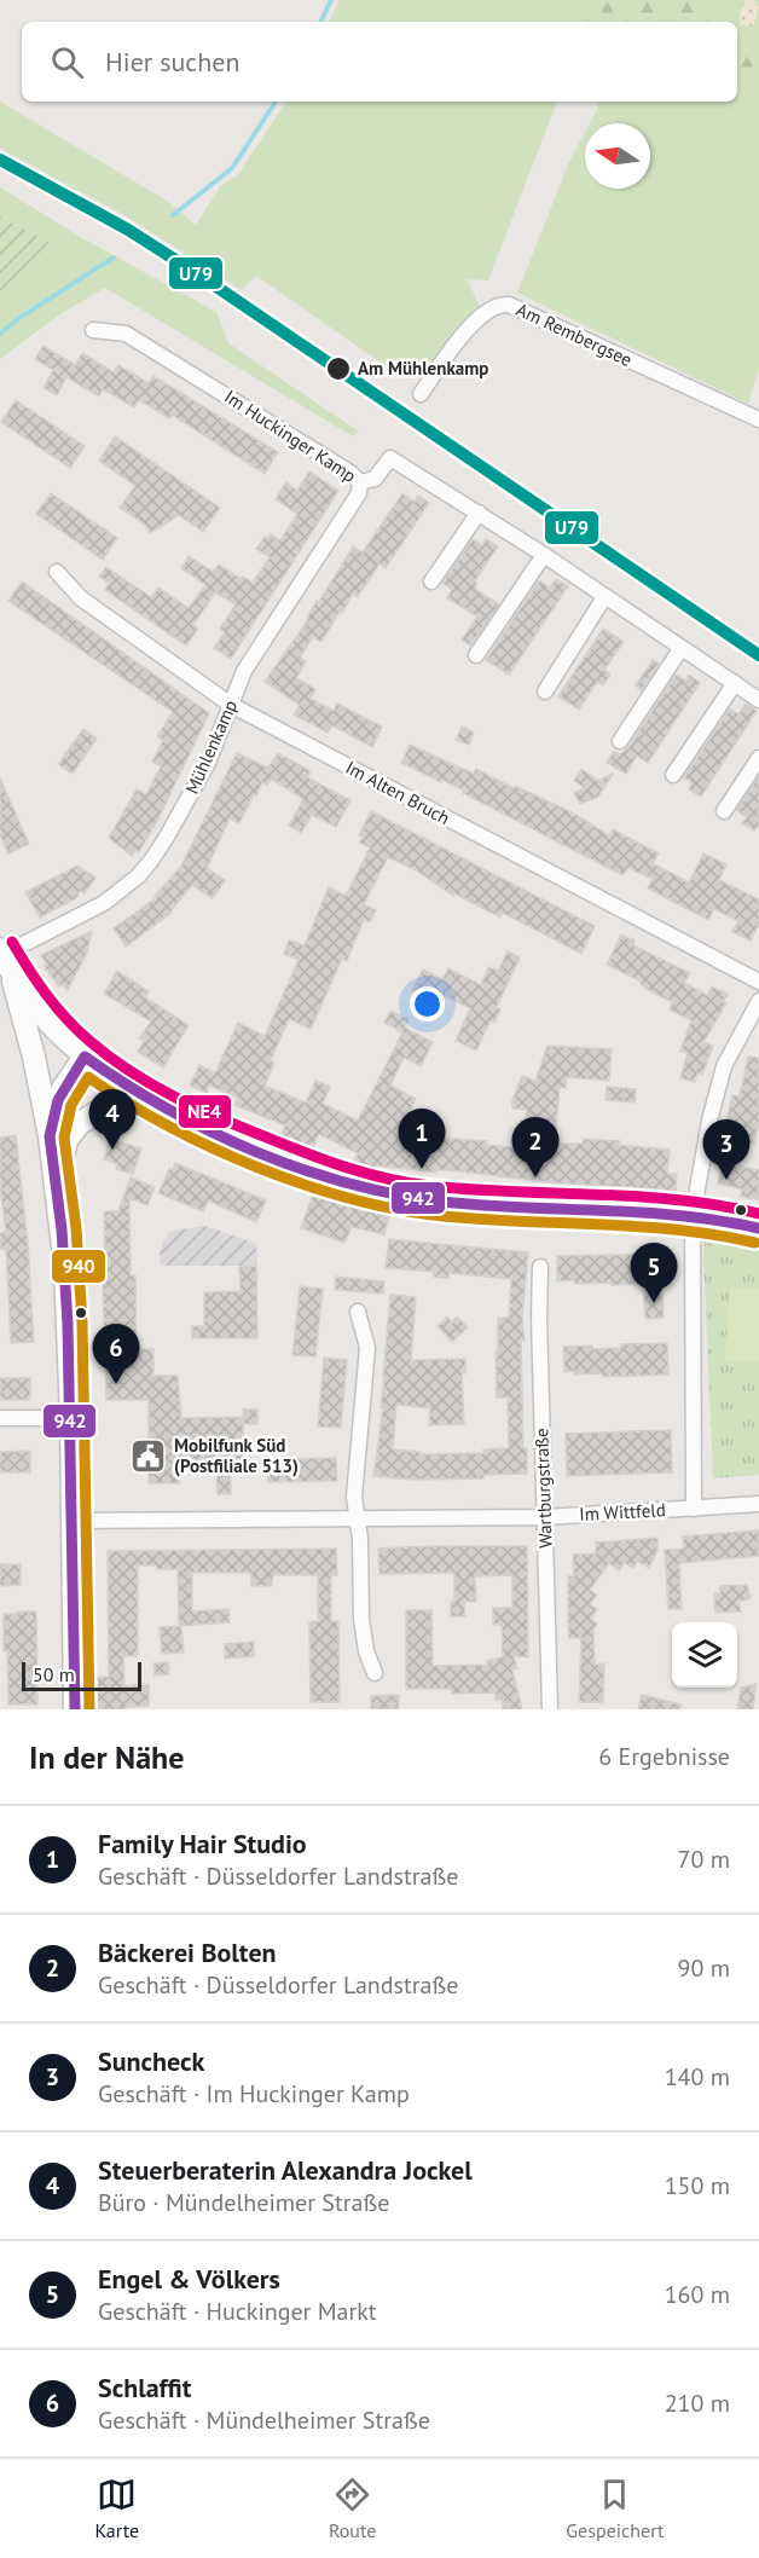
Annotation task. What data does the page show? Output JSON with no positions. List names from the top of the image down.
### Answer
{
  "streets": {
    "street": [
      "Am Rembergsee",
      "Im Huckinger Kamp",
      "Mühlenkamp",
      "Im Alten Bruch",
      "Wartburgstraße",
      "Im Wittfeld"
    ]
  },
  "crossings": [
    ["Im Huckinger Kamp", "Mühlenkamp"],
    ["Mühlenkamp", "Im Alten Bruch"],
    ["Wartburgstraße", "Im Wittfeld"]
  ],
  "places": {
    "other": ["Am Mühlenkamp"],
    "public building": ["Mobilfunk Süd (Postfiliale 513)"]
  },
  "lines": [
    "transit line U79",
    "transit line NE4",
    "transit line 942",
    "transit line 940"
  ],
  "scale_bar": "50 m",
  "north": "left",
  "page": {
    "search": "Hier suchen",
    "pins": [
      "4",
      "1",
      "2",
      "3",
      "5",
      "6"
    ],
    "scale": "50 m",
    "heading": ["In der Nähe", "6 Ergebnisse"],
    "list": [
      {
        "mark": "1",
        "name": "Family Hair Studio",
        "note": "Geschäft · Düsseldorfer Landstraße",
        "value": "70 m"
      },
      {
        "mark": "2",
        "name": "Bäckerei Bolten",
        "note": "Geschäft · Düsseldorfer Landstraße",
        "value": "90 m"
      },
      {
        "mark": "3",
        "name": "Suncheck",
        "note": "Geschäft · Im Huckinger Kamp",
        "value": "140 m"
      },
      {
        "mark": "4",
        "name": "Steuerberaterin Alexandra Jockel",
        "note": "Büro · Mündelheimer Straße",
        "value": "150 m"
      },
      {
        "mark": "5",
        "name": "Engel & Völkers",
        "note": "Geschäft · Huckinger Markt",
        "value": "160 m"
      },
      {
        "mark": "6",
        "name": "Schlaffit",
        "note": "Geschäft · Mündelheimer Straße",
        "value": "210 m"
      }
    ],
    "nav": ["Karte", "Route", "Gespeichert"]
  }
}
